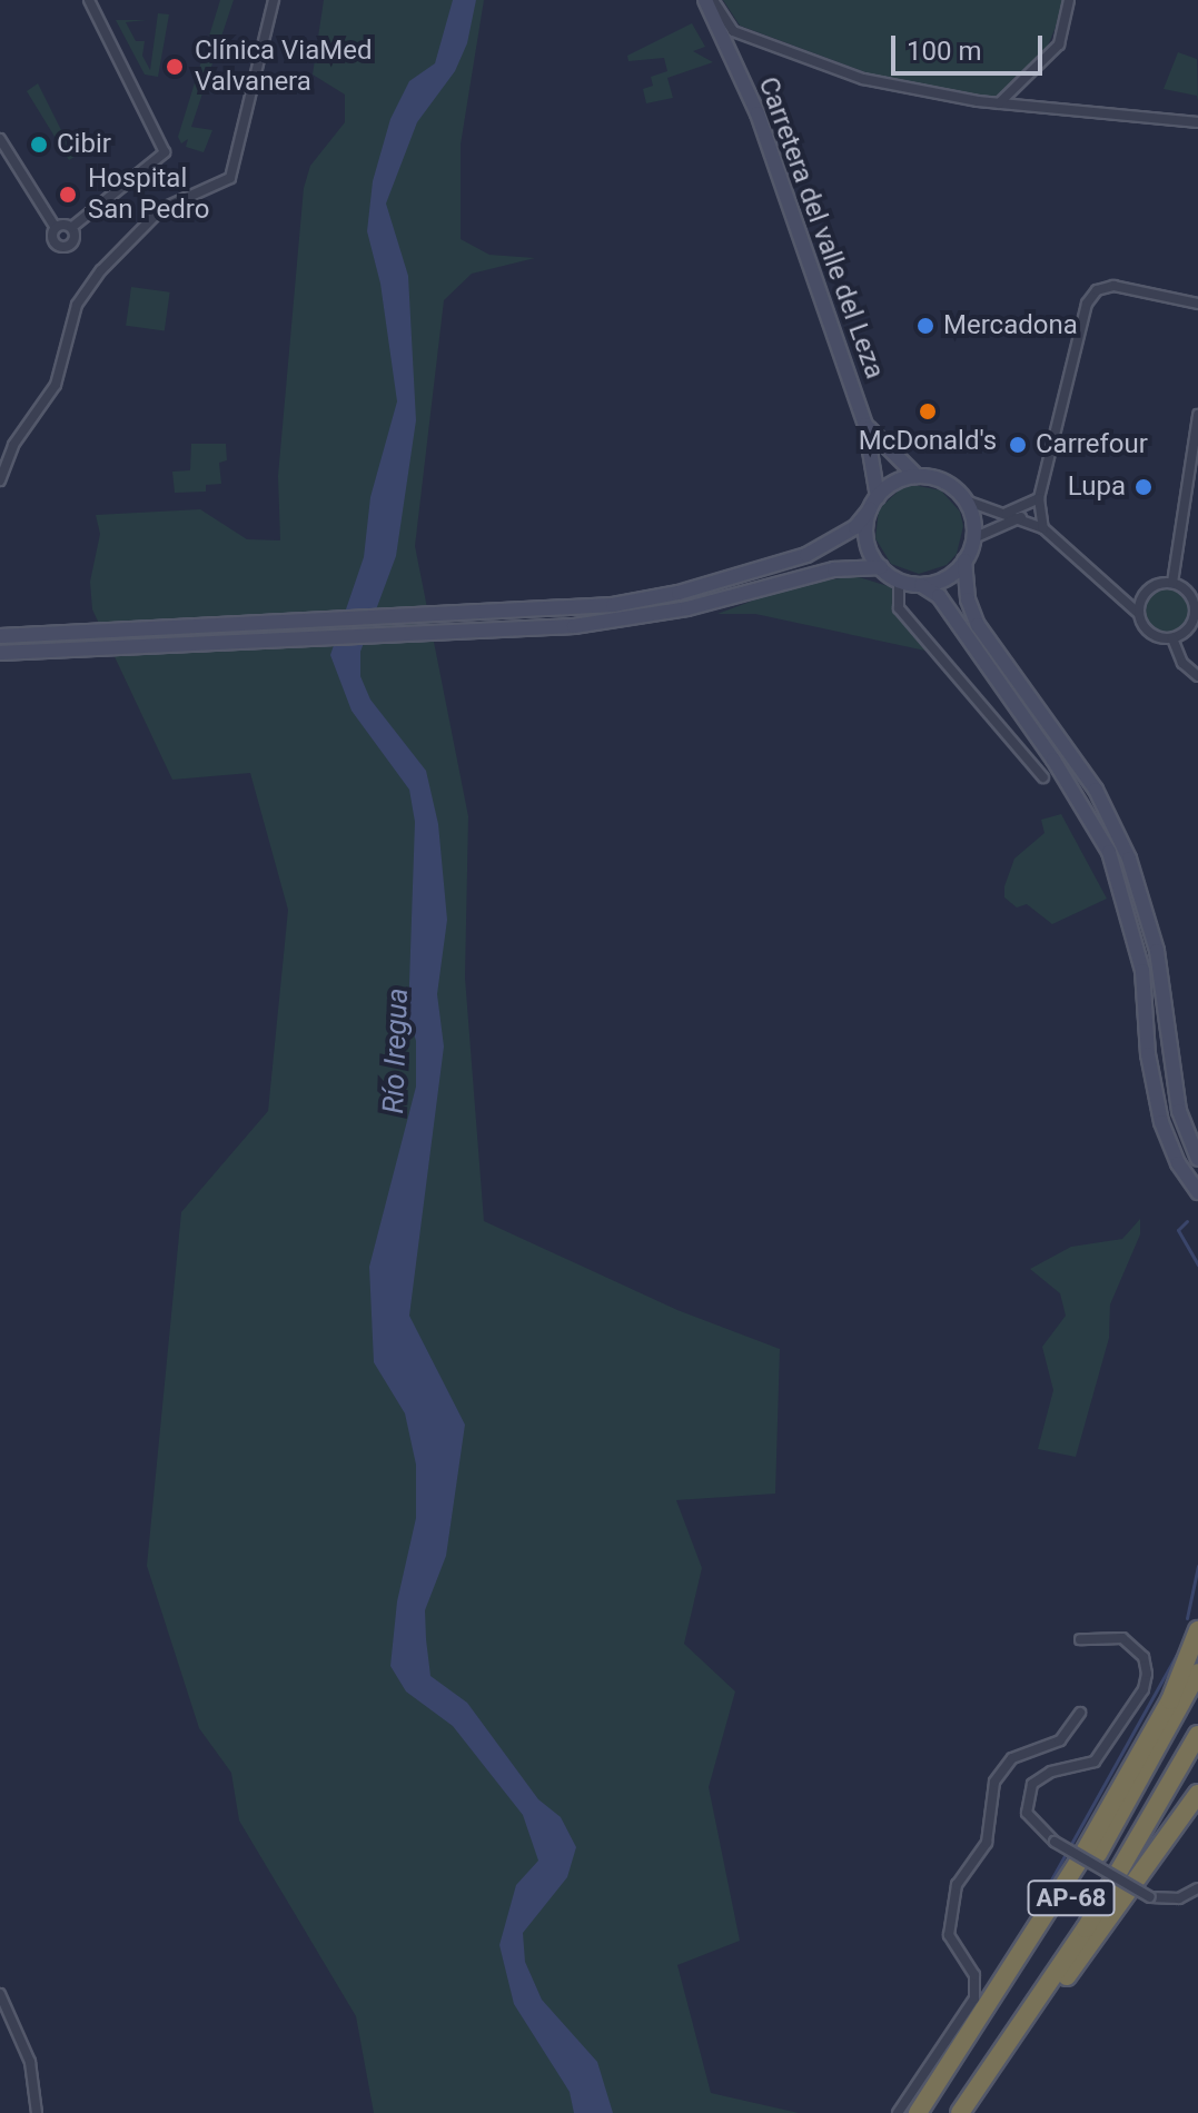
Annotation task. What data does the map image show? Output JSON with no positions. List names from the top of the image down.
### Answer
{
  "streets": {
    "highway": ["AP-68"],
    "main road": ["Carretera del valle del Leza"]
  },
  "water": ["Río Iregua"],
  "places": [
    "Clínica ViaMed Valvanera",
    "Cibir",
    "Hospital San Pedro",
    "Mercadona",
    "McDonald's",
    "Carrefour",
    "Lupa"
  ],
  "scale_bar": "100 m"
}
